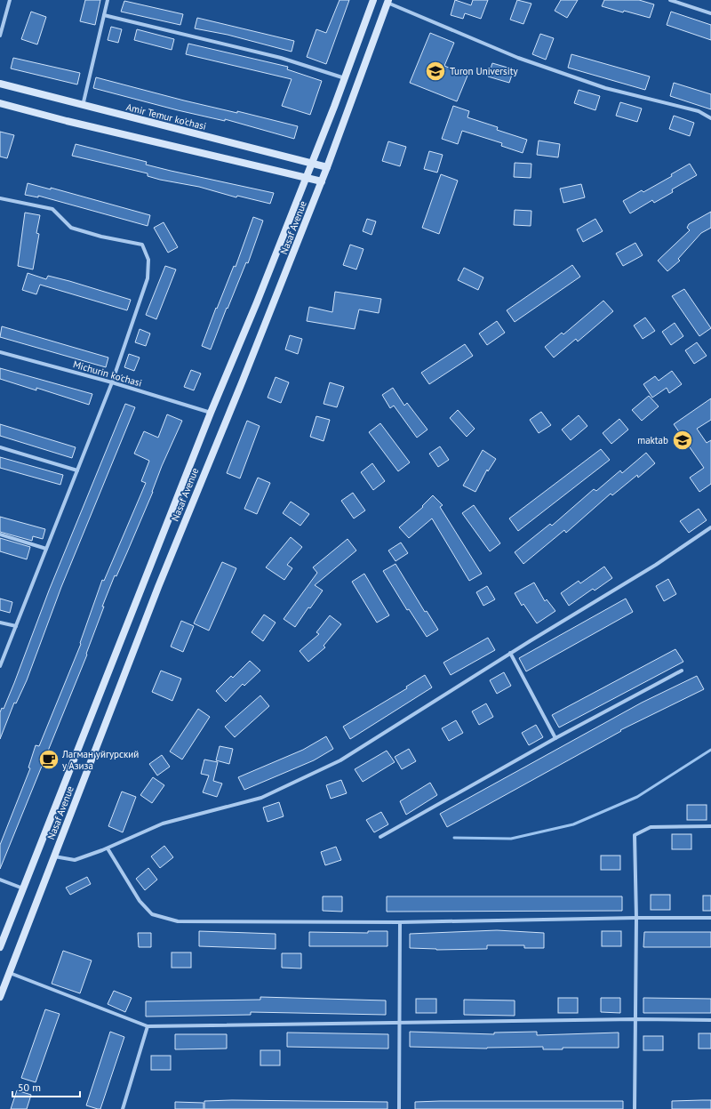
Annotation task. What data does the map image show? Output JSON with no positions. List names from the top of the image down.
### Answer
{
  "streets": {
    "main road": ["Amir Temur ko'chasi", "Nasaf Avenue"],
    "street": ["Michurin ko'chasi"]
  },
  "crossings": [
    ["Amir Temur ko'chasi", "Nasaf Avenue"],
    ["Nasaf Avenue", "Michurin ko'chasi"]
  ],
  "places": {
    "school or university": ["Turon University", "maktab"],
    "cafe": ["Лагман уйгурский у Азиза"]
  },
  "scale_bar": "50 m"
}
